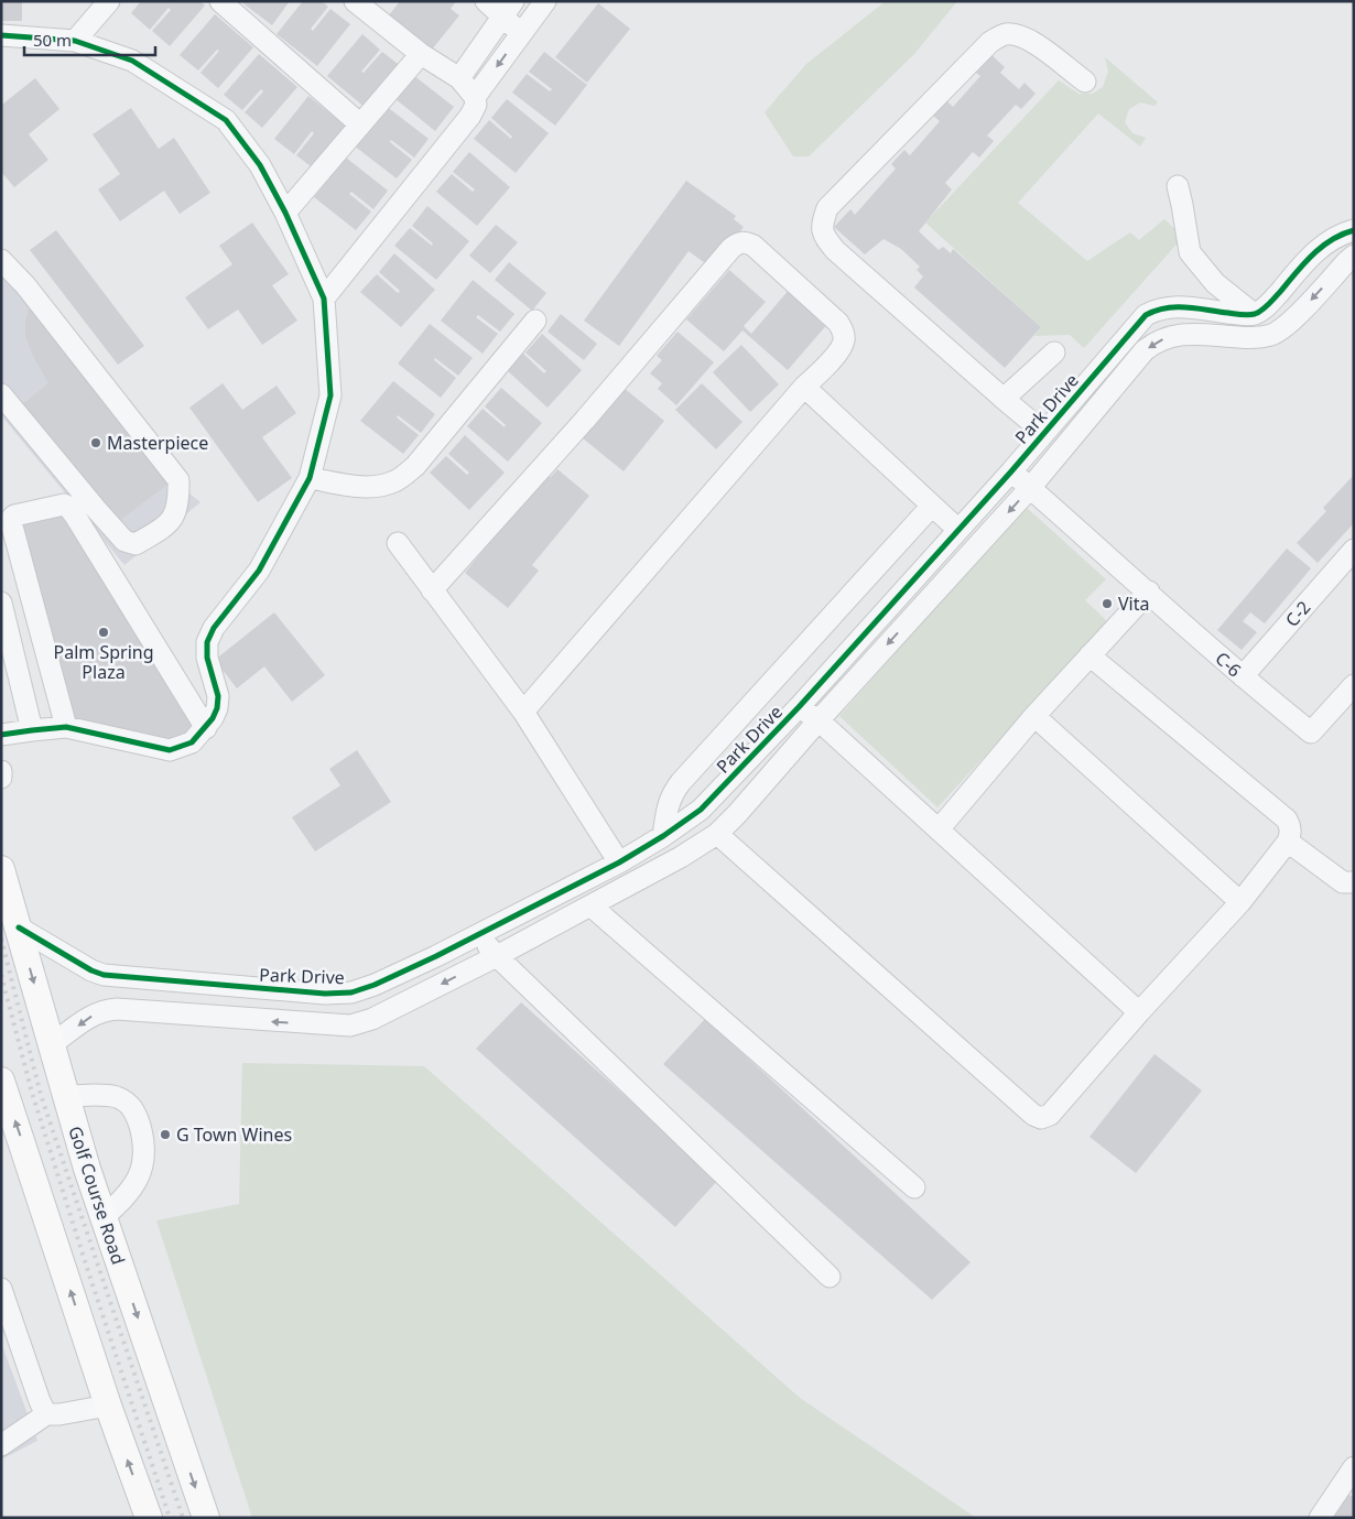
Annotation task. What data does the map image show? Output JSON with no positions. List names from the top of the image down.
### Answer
{
  "streets": {
    "main road": ["Golf Course Road"],
    "street": ["Park Drive", "C-2", "C-6"]
  },
  "crossings": [
    ["Park Drive", "C-6"],
    ["Park Drive", "Golf Course Road"],
    ["C-2", "C-6"]
  ],
  "places": [
    "Masterpiece",
    "Vita",
    "Palm Spring Plaza",
    "G Town Wines"
  ],
  "scale_bar": "50 m"
}
